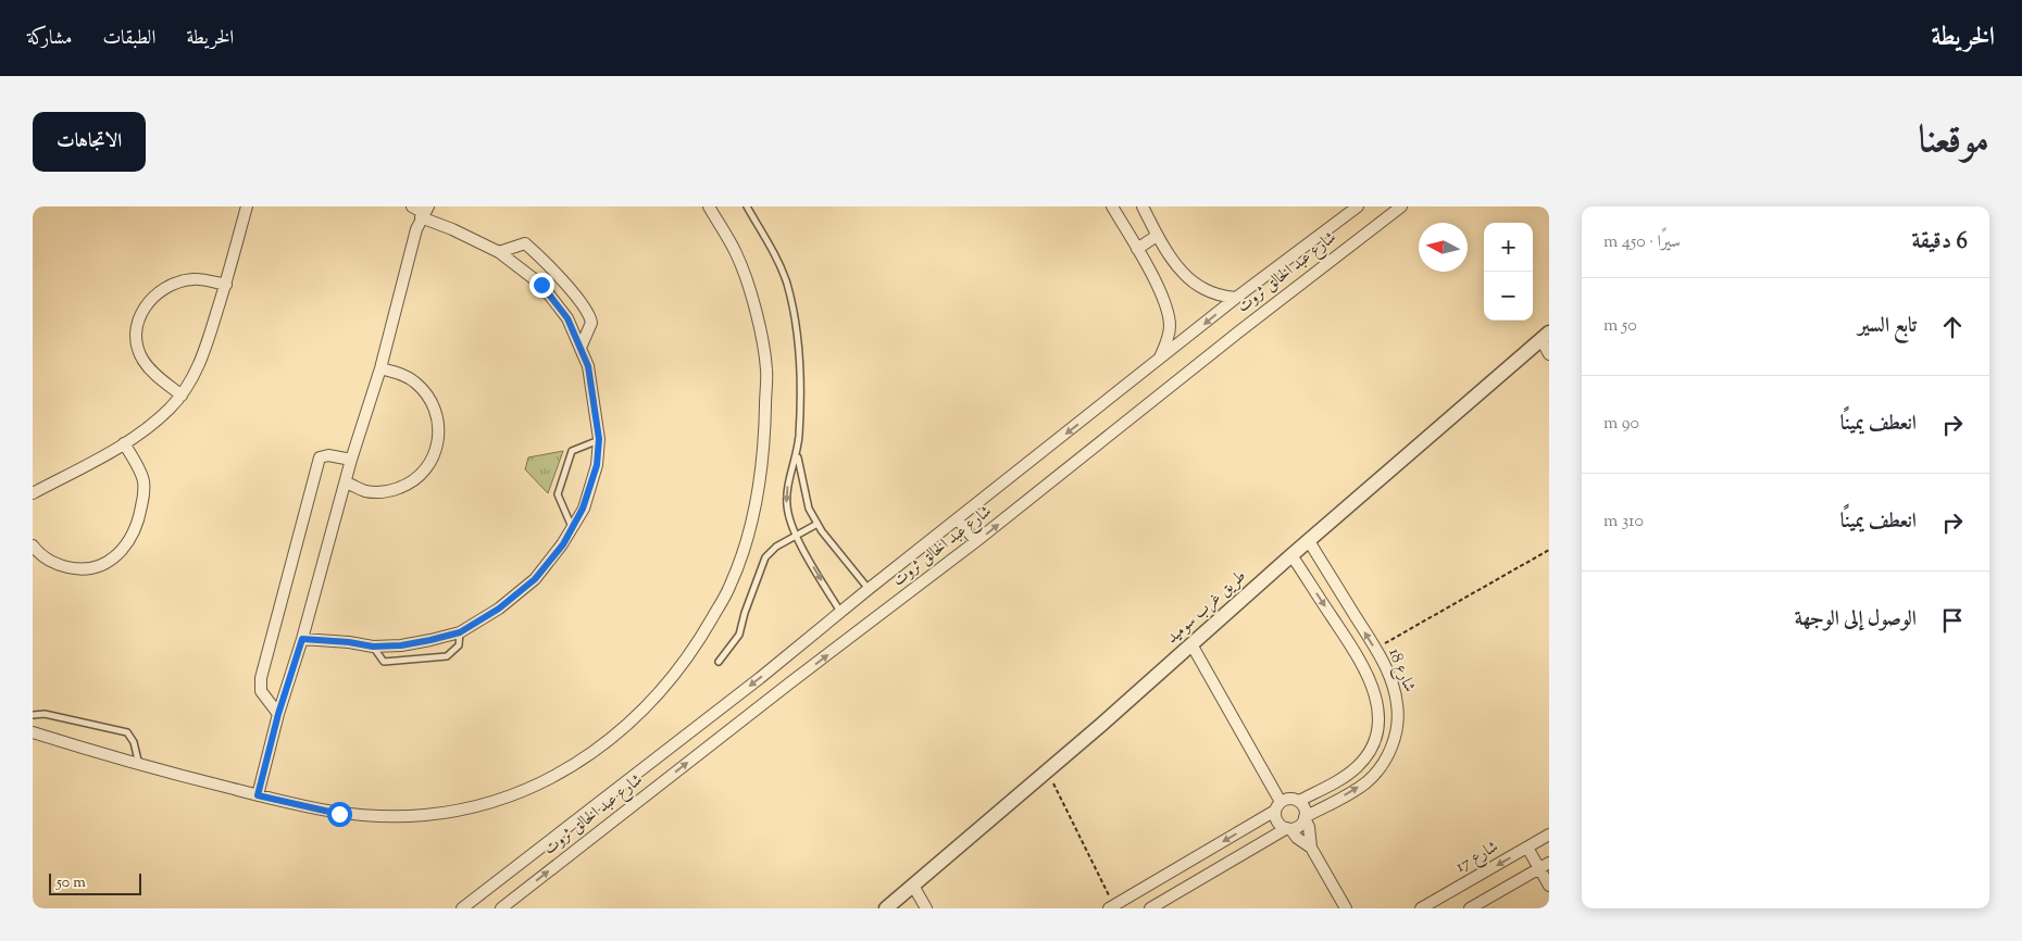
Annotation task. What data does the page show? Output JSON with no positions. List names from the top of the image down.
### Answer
{
  "streets": {
    "street": [
      "شارع عبد الخالق ثروت",
      "طريق غرب سوميد",
      "شارع 18",
      "شارع 17"
    ]
  },
  "crossings": [
    ["طريق غرب سوميد", "شارع 18"]
  ],
  "scale_bar": "50 m",
  "north": "left",
  "page": {
    "header": "الخريطة",
    "nav": ["الخريطة", "الطبقات", "مشاركة"],
    "title": "موقعنا",
    "buttons": "الاتجاهات",
    "heading": ["6 دقيقة", "سيرًا · 450 m"],
    "map_buttons": ["+", "−"],
    "list": [
      ["تابع السير", "50 m"],
      ["انعطف يمينًا", "90 m"],
      ["انعطف يمينًا", "310 m"],
      "الوصول إلى الوجهة"
    ],
    "scale": "50 m"
  }
}
